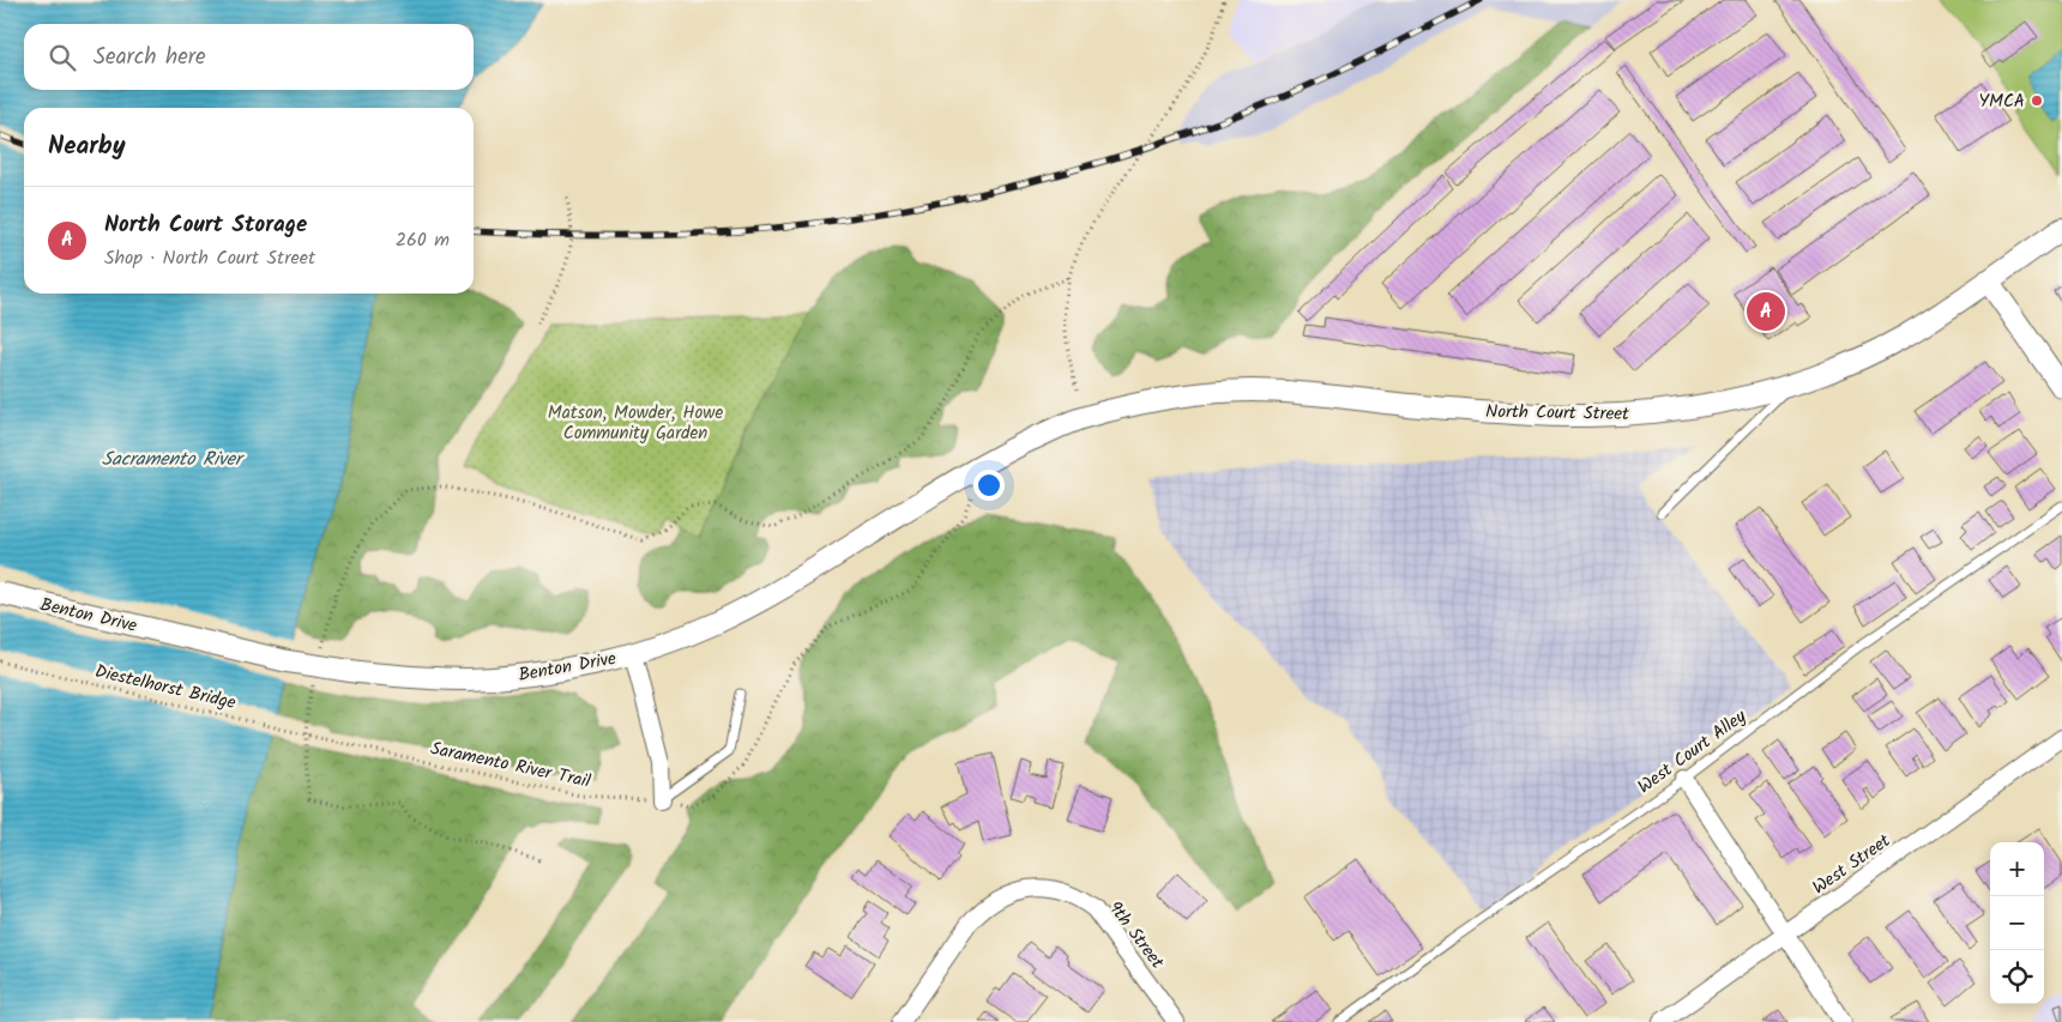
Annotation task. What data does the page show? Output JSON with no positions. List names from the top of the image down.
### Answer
{
  "streets": {
    "street": [
      "North Court Street",
      "Benton Drive",
      "West Street",
      "9th Street"
    ],
    "lane": ["West Court Alley"],
    "path": ["Diestelhorst Bridge", "Saramento River Trail"]
  },
  "crossings": [
    ["North Court Street", "Benton Drive"],
    ["Diestelhorst Bridge", "Saramento River Trail"]
  ],
  "water": ["Sacramento River"],
  "parks": ["Matson, Mowder, Howe Community Garden"],
  "places": ["YMCA"],
  "page": {
    "search": "Search here",
    "heading": "Nearby",
    "list": [
      {
        "mark": "A",
        "name": "North Court Storage",
        "note": "Shop · North Court Street",
        "value": "260 m"
      }
    ],
    "pins": "A",
    "map_buttons": ["+", "−"]
  }
}
